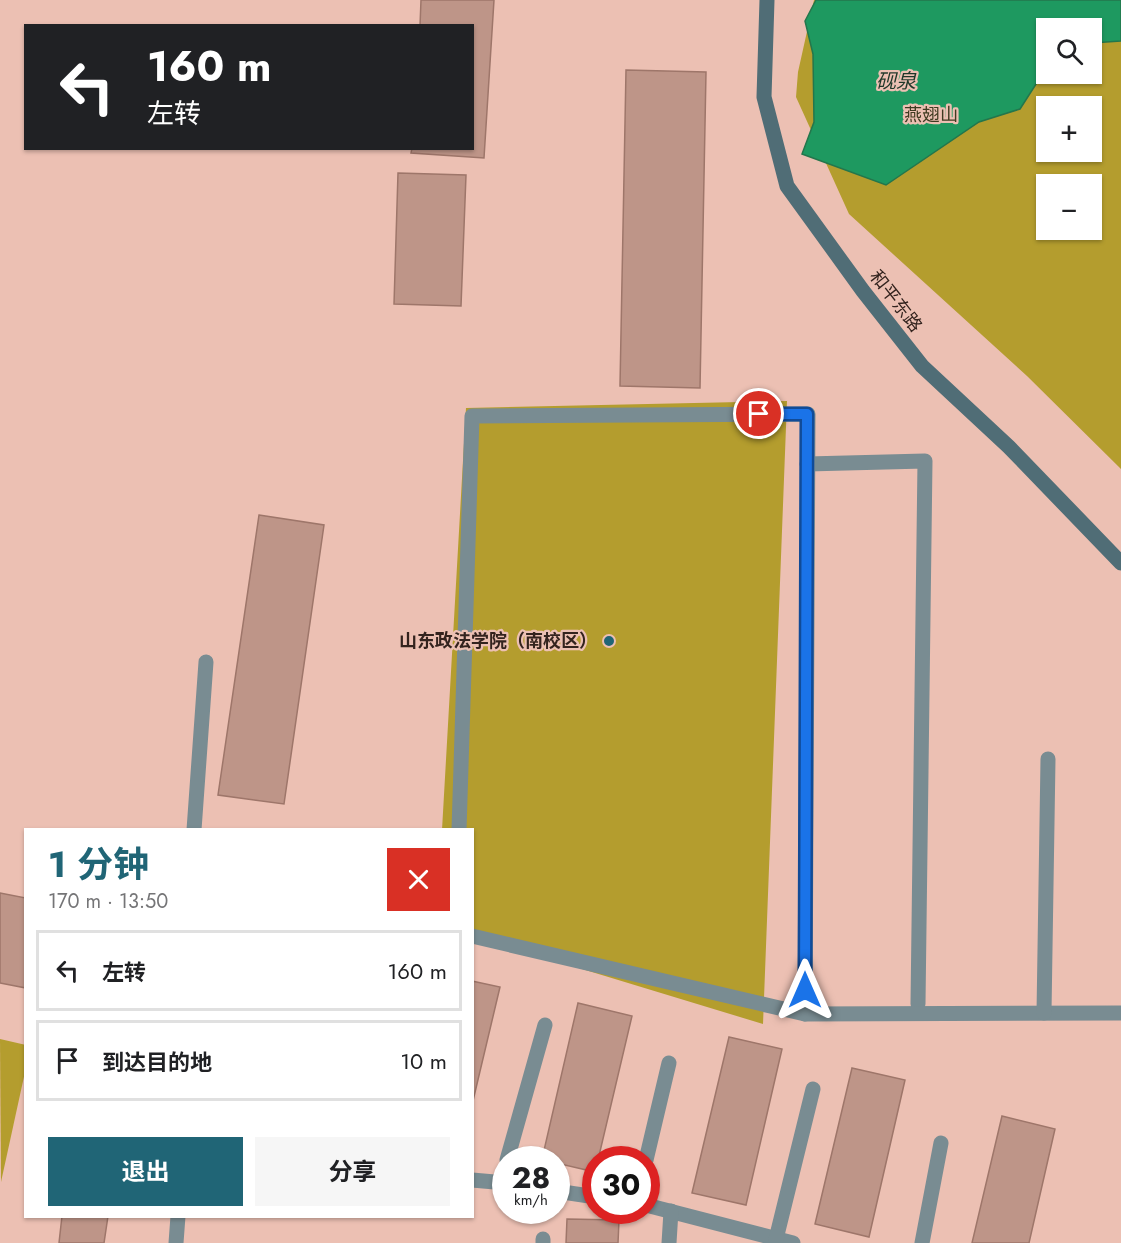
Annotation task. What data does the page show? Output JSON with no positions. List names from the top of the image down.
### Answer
{
  "streets": {
    "main road": ["和平东路"]
  },
  "water": ["砚泉"],
  "parks": ["燕翅山"],
  "places": ["山东政法学院（南校区）"],
  "page": {
    "map_buttons": ["+", "−"],
    "turn": ["160 m", "左转"],
    "heading": ["1 分钟", "170 m · 13:50"],
    "list": [
      {
        "name": "左转",
        "value": "160 m"
      },
      {
        "name": "到达目的地",
        "value": "10 m"
      }
    ],
    "buttons": ["退出", "分享"],
    "speed": "28 km/h",
    "limit": "30"
  }
}
